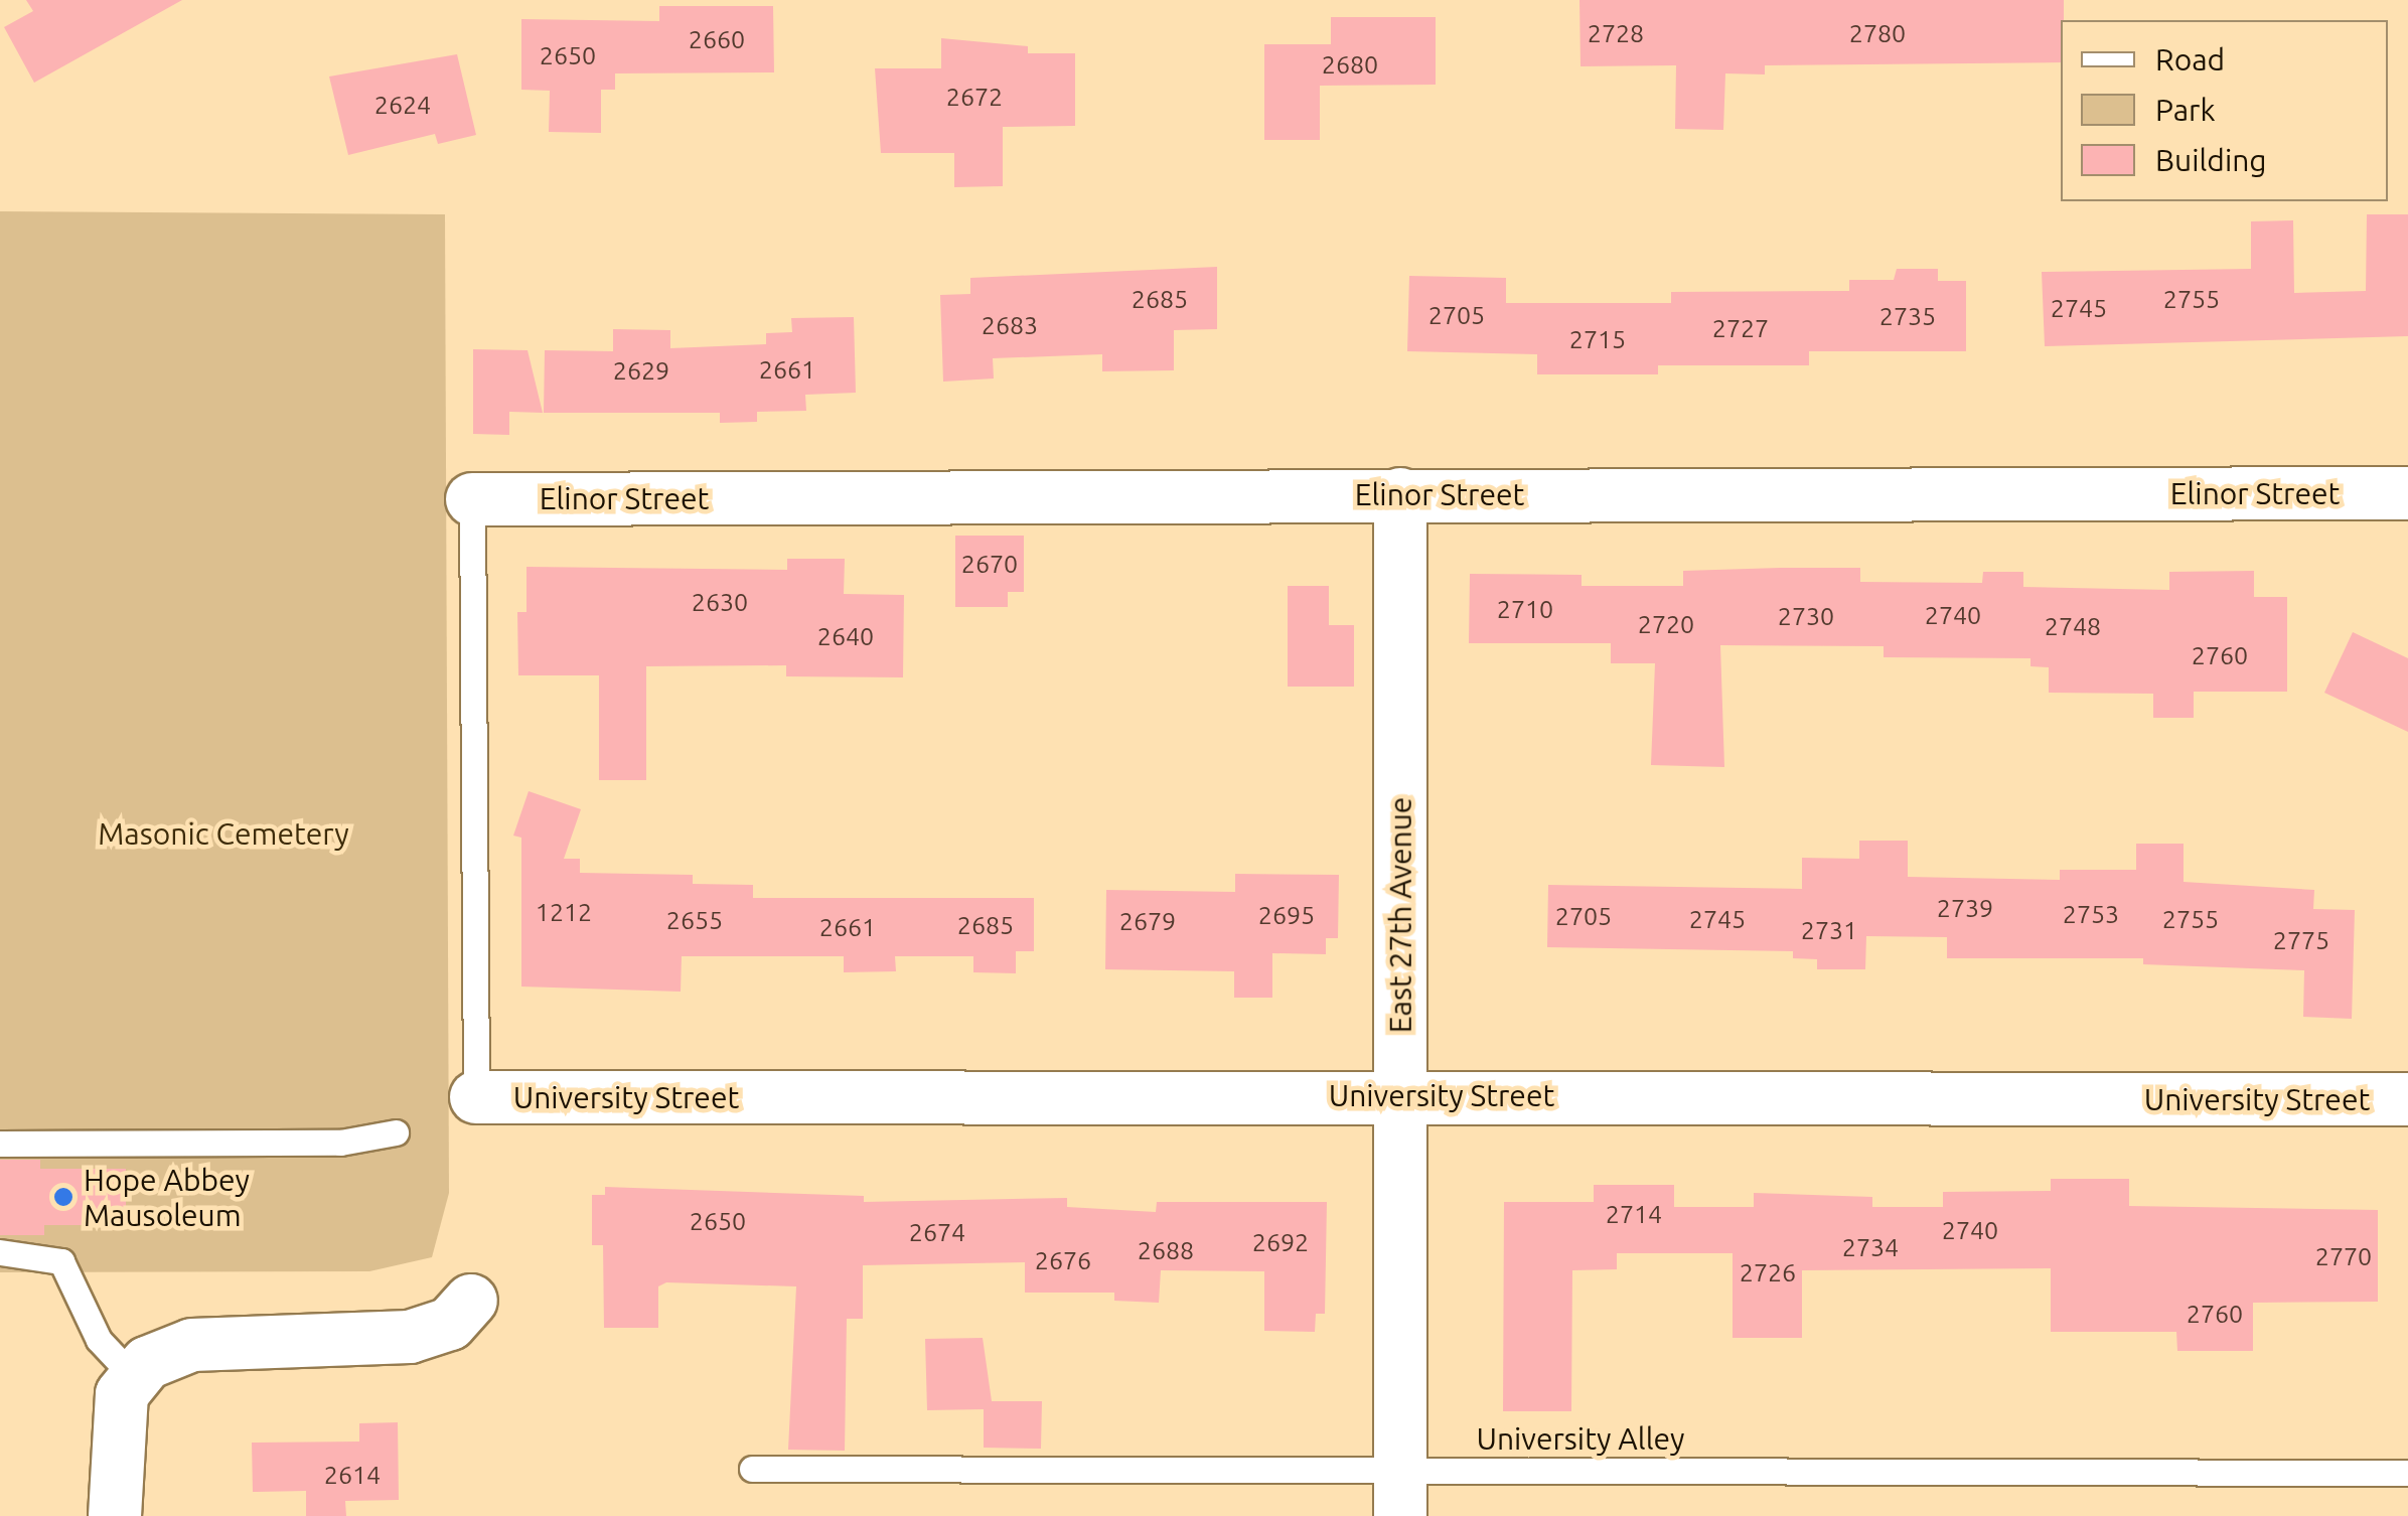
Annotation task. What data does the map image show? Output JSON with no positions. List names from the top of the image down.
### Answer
{
  "streets": {
    "street": ["Elinor Street", "East 27th Avenue", "University Street"],
    "lane": ["University Alley"]
  },
  "crossings": [
    ["Elinor Street", "East 27th Avenue"],
    ["East 27th Avenue", "University Street"],
    ["East 27th Avenue", "University Alley"]
  ],
  "parks": ["Masonic Cemetery"],
  "places": ["Hope Abbey Mausoleum"],
  "house_numbers": [
    "2728",
    "2780",
    "2660",
    "2650",
    "2680",
    "2672",
    "2624",
    "2685",
    "2755",
    "2745",
    "2705",
    "2735",
    "2683",
    "2727",
    "2715",
    "2661",
    "2629",
    "2670",
    "2630",
    "2710",
    "2740",
    "2730",
    "2720",
    "2748",
    "2640",
    "2760",
    "2739",
    "1212",
    "2753",
    "2695",
    "2705",
    "2745",
    "2755",
    "2655",
    "2679",
    "2685",
    "2661",
    "2731",
    "2775",
    "2714",
    "2650",
    "2740",
    "2674",
    "2692",
    "2734",
    "2688",
    "2770",
    "2676",
    "2726",
    "2760",
    "2614"
  ],
  "legend": ["Road", "Park", "Building"]
}
